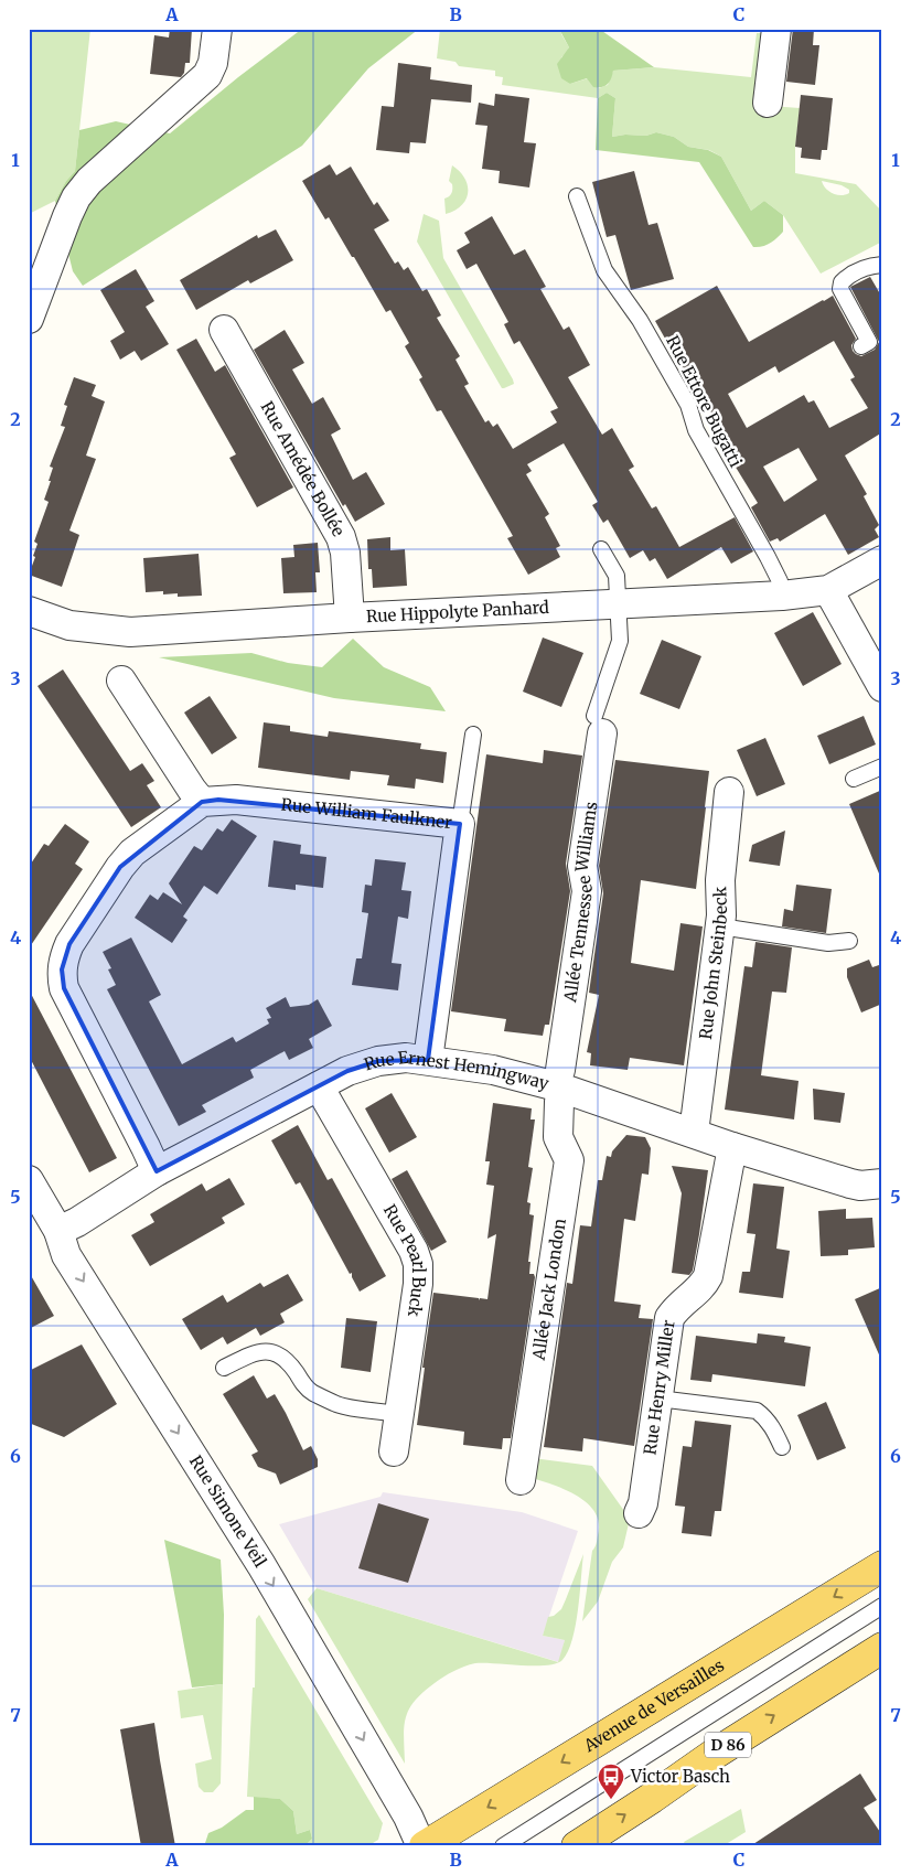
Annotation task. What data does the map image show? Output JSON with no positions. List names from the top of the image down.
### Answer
{
  "streets": {
    "main road": ["Avenue de Versailles", "D 86"],
    "street": [
      "Rue Amédée Bollée",
      "Rue Hippolyte Panhard",
      "Rue William Faulkner",
      "Allée Tennessee Williams",
      "Rue John Steinbeck",
      "Rue Ernest Hemingway",
      "Rue Pearl Buck",
      "Allée Jack London",
      "Rue Henry Miller",
      "Rue Simone Veil"
    ],
    "lane": ["Rue Ettore Bugatti"]
  },
  "crossings": [
    ["Rue Ettore Bugatti", "Rue Hippolyte Panhard"],
    ["Rue Amédée Bollée", "Rue Hippolyte Panhard"],
    ["Rue William Faulkner", "Rue Ernest Hemingway"],
    ["Rue John Steinbeck", "Rue Ernest Hemingway"],
    ["Rue Ernest Hemingway", "Rue Pearl Buck"],
    ["Rue Ernest Hemingway", "Rue Henry Miller"],
    ["Rue Ernest Hemingway", "Rue Simone Veil"],
    ["Rue Simone Veil", "Avenue de Versailles"]
  ],
  "one_way": ["Rue Simone Veil"],
  "places": {
    "bus stop": ["Victor Basch"]
  },
  "grid": {
    "columns": ["A", "B", "C"],
    "rows": [
      "1",
      "2",
      "3",
      "4",
      "5",
      "6",
      "7"
    ]
  }
}
